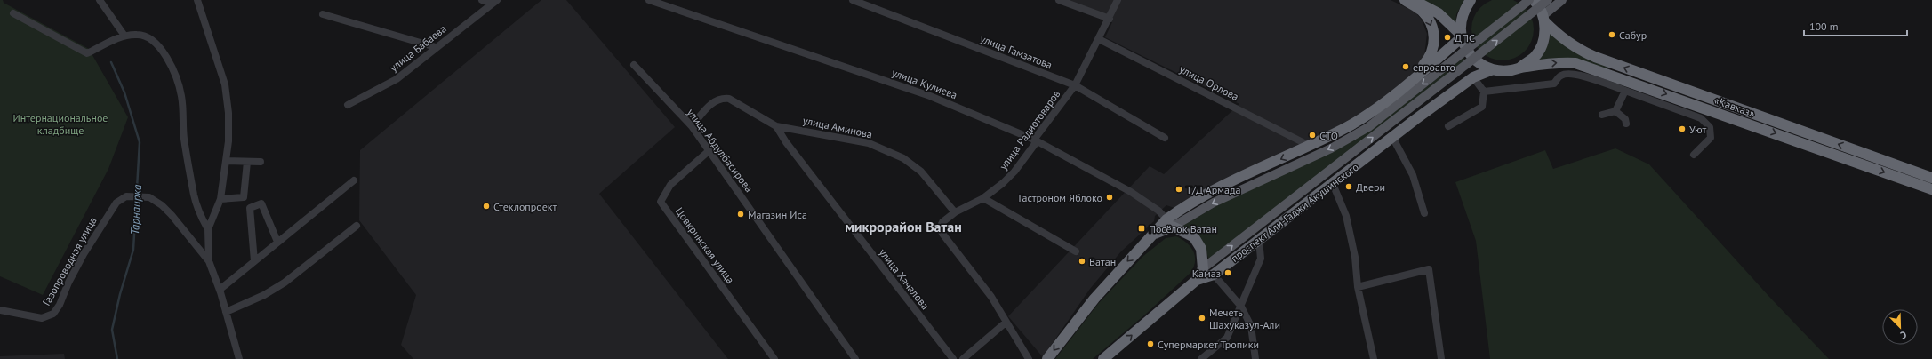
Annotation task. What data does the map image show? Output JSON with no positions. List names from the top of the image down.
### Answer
{
  "streets": {
    "highway": ["«Кавказ»", "проспект Али-Гаджи Акушинского"],
    "street": [
      "улица Бабаева",
      "улица Гамзатова",
      "улица Орлова",
      "улица Кулиева",
      "улица Аминова",
      "улица Радиотоваров",
      "улица Абдулбасирова",
      "Цовкринская улица",
      "Газопроводная улица",
      "улица Хачалова"
    ]
  },
  "crossings": [
    ["улица Гамзатова", "улица Радиотоваров"],
    ["улица Орлова", "улица Радиотоваров"],
    ["улица Кулиева", "улица Радиотоваров"],
    ["улица Аминова", "улица Радиотоваров"],
    ["улица Аминова", "улица Абдулбасирова"],
    ["улица Аминова", "улица Хачалова"],
    ["улица Абдулбасирова", "Цовкринская улица"]
  ],
  "districts": ["микрорайон Ватан"],
  "water": ["Тарнаирка"],
  "parks": ["Интернациональное кладбище"],
  "places": {
    "other": [
      "Сабур",
      "ДПС",
      "евроавто",
      "Уют",
      "СТО",
      "Двери",
      "Т/Д Армада",
      "Гастроном Яблоко",
      "Стеклопроект",
      "Магазин Иса",
      "Ватан",
      "Камаз",
      "Мечеть Шахуказул-Али",
      "Супермаркет Тропики"
    ],
    "transit": ["Посёлок Ватан"]
  },
  "scale_bar": "100 m",
  "north": "bottom right"
}
